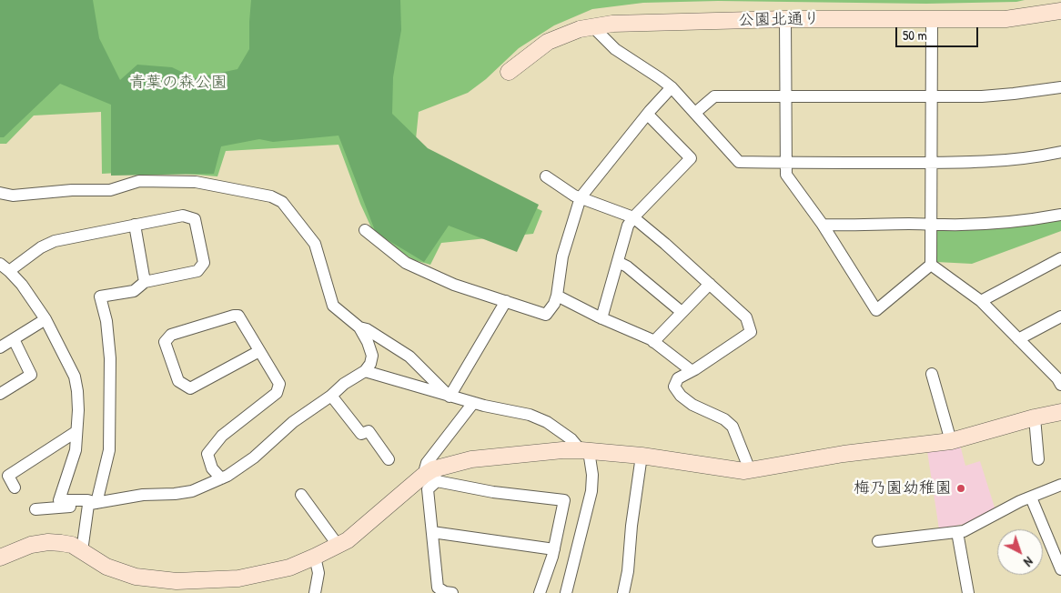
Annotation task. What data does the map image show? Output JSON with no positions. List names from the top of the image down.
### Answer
{
  "streets": {
    "street": ["公園北通り"]
  },
  "parks": ["青葉の森公園"],
  "places": ["梅乃園幼稚園"],
  "scale_bar": "50 m",
  "north": "bottom right"
}
